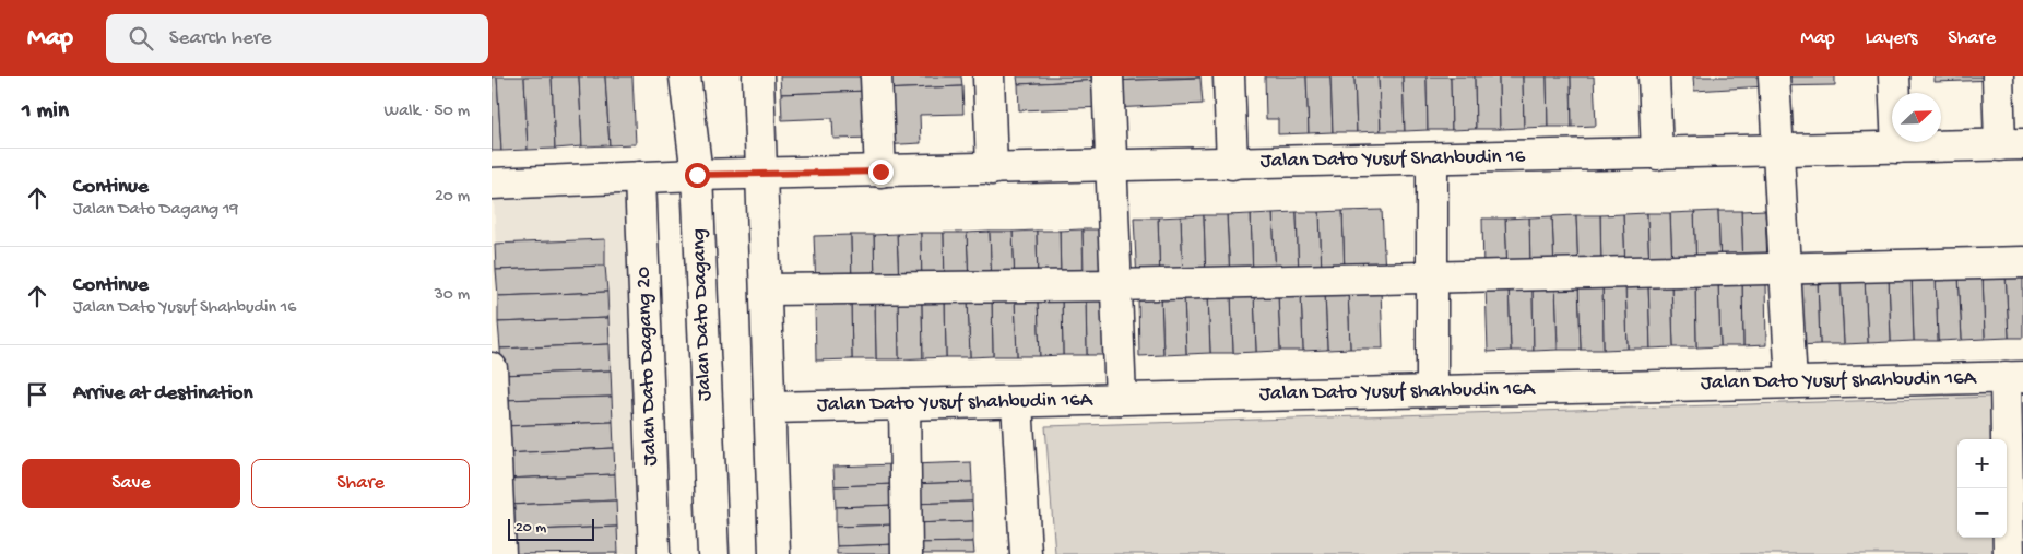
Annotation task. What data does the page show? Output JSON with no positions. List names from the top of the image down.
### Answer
{
  "streets": {
    "street": [
      "Jalan Dato Yusuf Shahbudin 16",
      "Jalan Dato Dagang",
      "Jalan Dato Dagang 20",
      "Jalan Dato Yusuf shahbudin 16A"
    ]
  },
  "crossings": [
    ["Jalan Dato Yusuf Shahbudin 16", "Jalan Dato Dagang"],
    ["Jalan Dato Yusuf Shahbudin 16", "Jalan Dato Dagang 20"]
  ],
  "scale_bar": "20 m",
  "north": "top right",
  "page": {
    "header": "Map",
    "search": "Search here",
    "nav": ["Map", "Layers", "Share"],
    "heading": ["1 min", "Walk · 50 m"],
    "list": [
      ["Continue", "Jalan Dato Dagang 19", "20 m"],
      ["Continue", "Jalan Dato Yusuf Shahbudin 16", "30 m"],
      "Arrive at destination"
    ],
    "map_buttons": ["+", "−"],
    "buttons": ["Save", "Share"],
    "scale": "20 m"
  }
}
